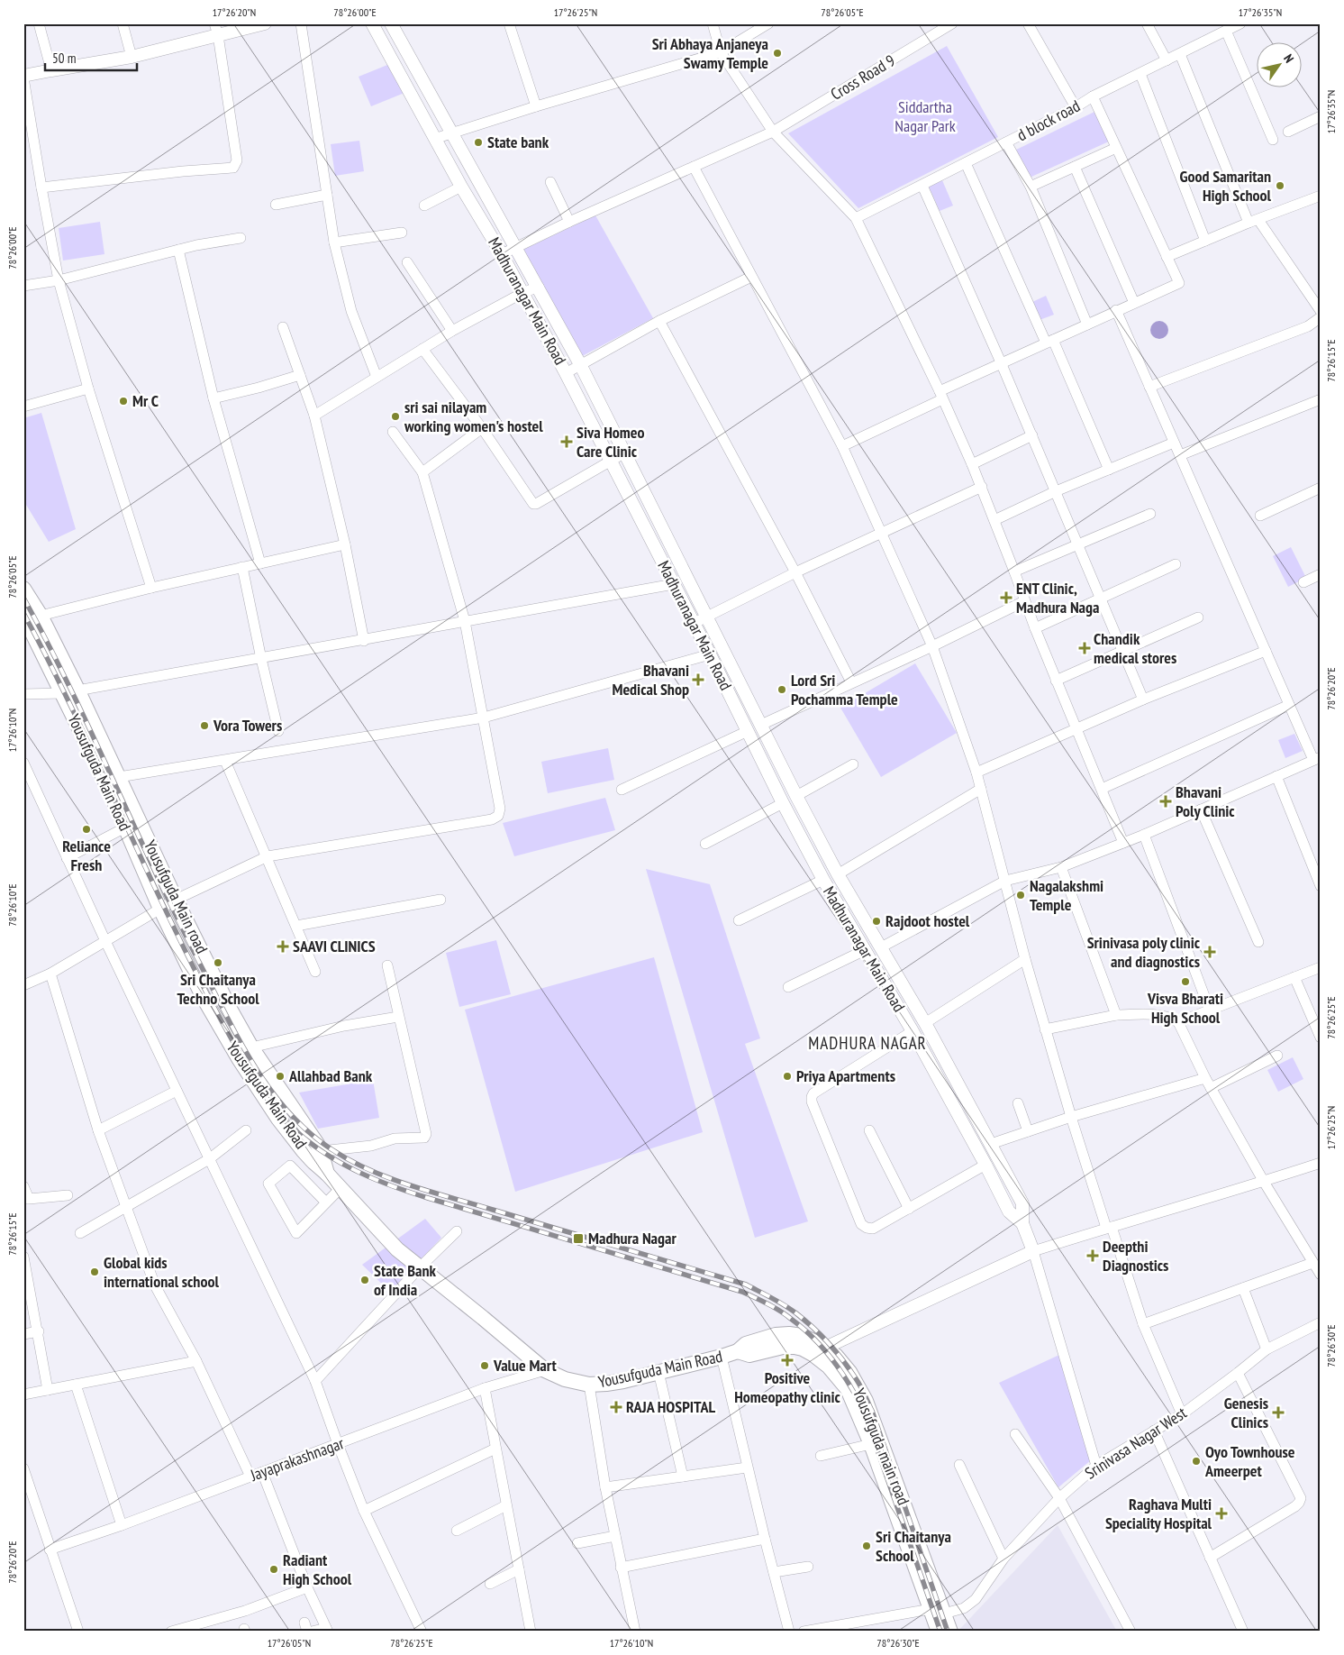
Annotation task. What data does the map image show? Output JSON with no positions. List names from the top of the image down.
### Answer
{
  "streets": {
    "main road": ["Yousufguda Main Road", "Yousufguda Main road", "Yousufguda main road"],
    "street": [
      "Cross Road 9",
      "d block road",
      "Madhuranagar Main Road",
      "Srinivasa Nagar West",
      "Jayaprakashnagar"
    ]
  },
  "crossings": [
    ["Cross Road 9", "Madhuranagar Main Road"],
    ["Yousufguda Main Road", "Yousufguda Main road"],
    ["Yousufguda Main Road", "Srinivasa Nagar West"],
    ["Yousufguda Main Road", "Yousufguda main road"],
    ["Yousufguda Main Road", "Jayaprakashnagar"],
    ["Srinivasa Nagar West", "Yousufguda main road"]
  ],
  "districts": ["MADHURA NAGAR"],
  "parks": ["Siddartha Nagar Park"],
  "places": {
    "other": [
      "Sri Abhaya Anjaneya Swamy Temple",
      "State bank",
      "Good Samaritan High School",
      "Mr C",
      "sri sai nilayam working women's hostel",
      "Lord Sri Pochamma Temple",
      "Vora Towers",
      "Reliance Fresh",
      "Nagalakshmi Temple",
      "Rajdoot hostel",
      "Sri Chaitanya Techno School",
      "Visva Bharati High School",
      "Allahbad Bank",
      "Priya Apartments",
      "Global kids international school",
      "State Bank of India",
      "Value Mart",
      "Oyo Townhouse Ameerpet",
      "Sri Chaitanya School",
      "Radiant High School"
    ],
    "health": [
      "Siva Homeo Care Clinic",
      "ENT Clinic, Madhura Naga",
      "Chandik medical stores",
      "Bhavani Medical Shop",
      "Bhavani Poly Clinic",
      "SAAVI CLINICS",
      "Srinivasa poly clinic and diagnostics",
      "Deepthi Diagnostics",
      "Positive Homeopathy clinic",
      "RAJA HOSPITAL",
      "Genesis Clinics",
      "Raghava Multi Speciality Hospital"
    ],
    "transit": ["Madhura Nagar"]
  },
  "scale_bar": "50 m",
  "north": "top right",
  "coordinates": [
    "17°26'20\"N",
    "78°26'00\"E",
    "17°26'25\"N",
    "78°26'05\"E",
    "17°26'35\"N",
    "78°26'15\"E",
    "78°26'20\"E",
    "17°26'10\"N",
    "78°26'10\"E",
    "78°26'25\"E",
    "78°26'30\"E",
    "17°26'05\"N"
  ]
}
